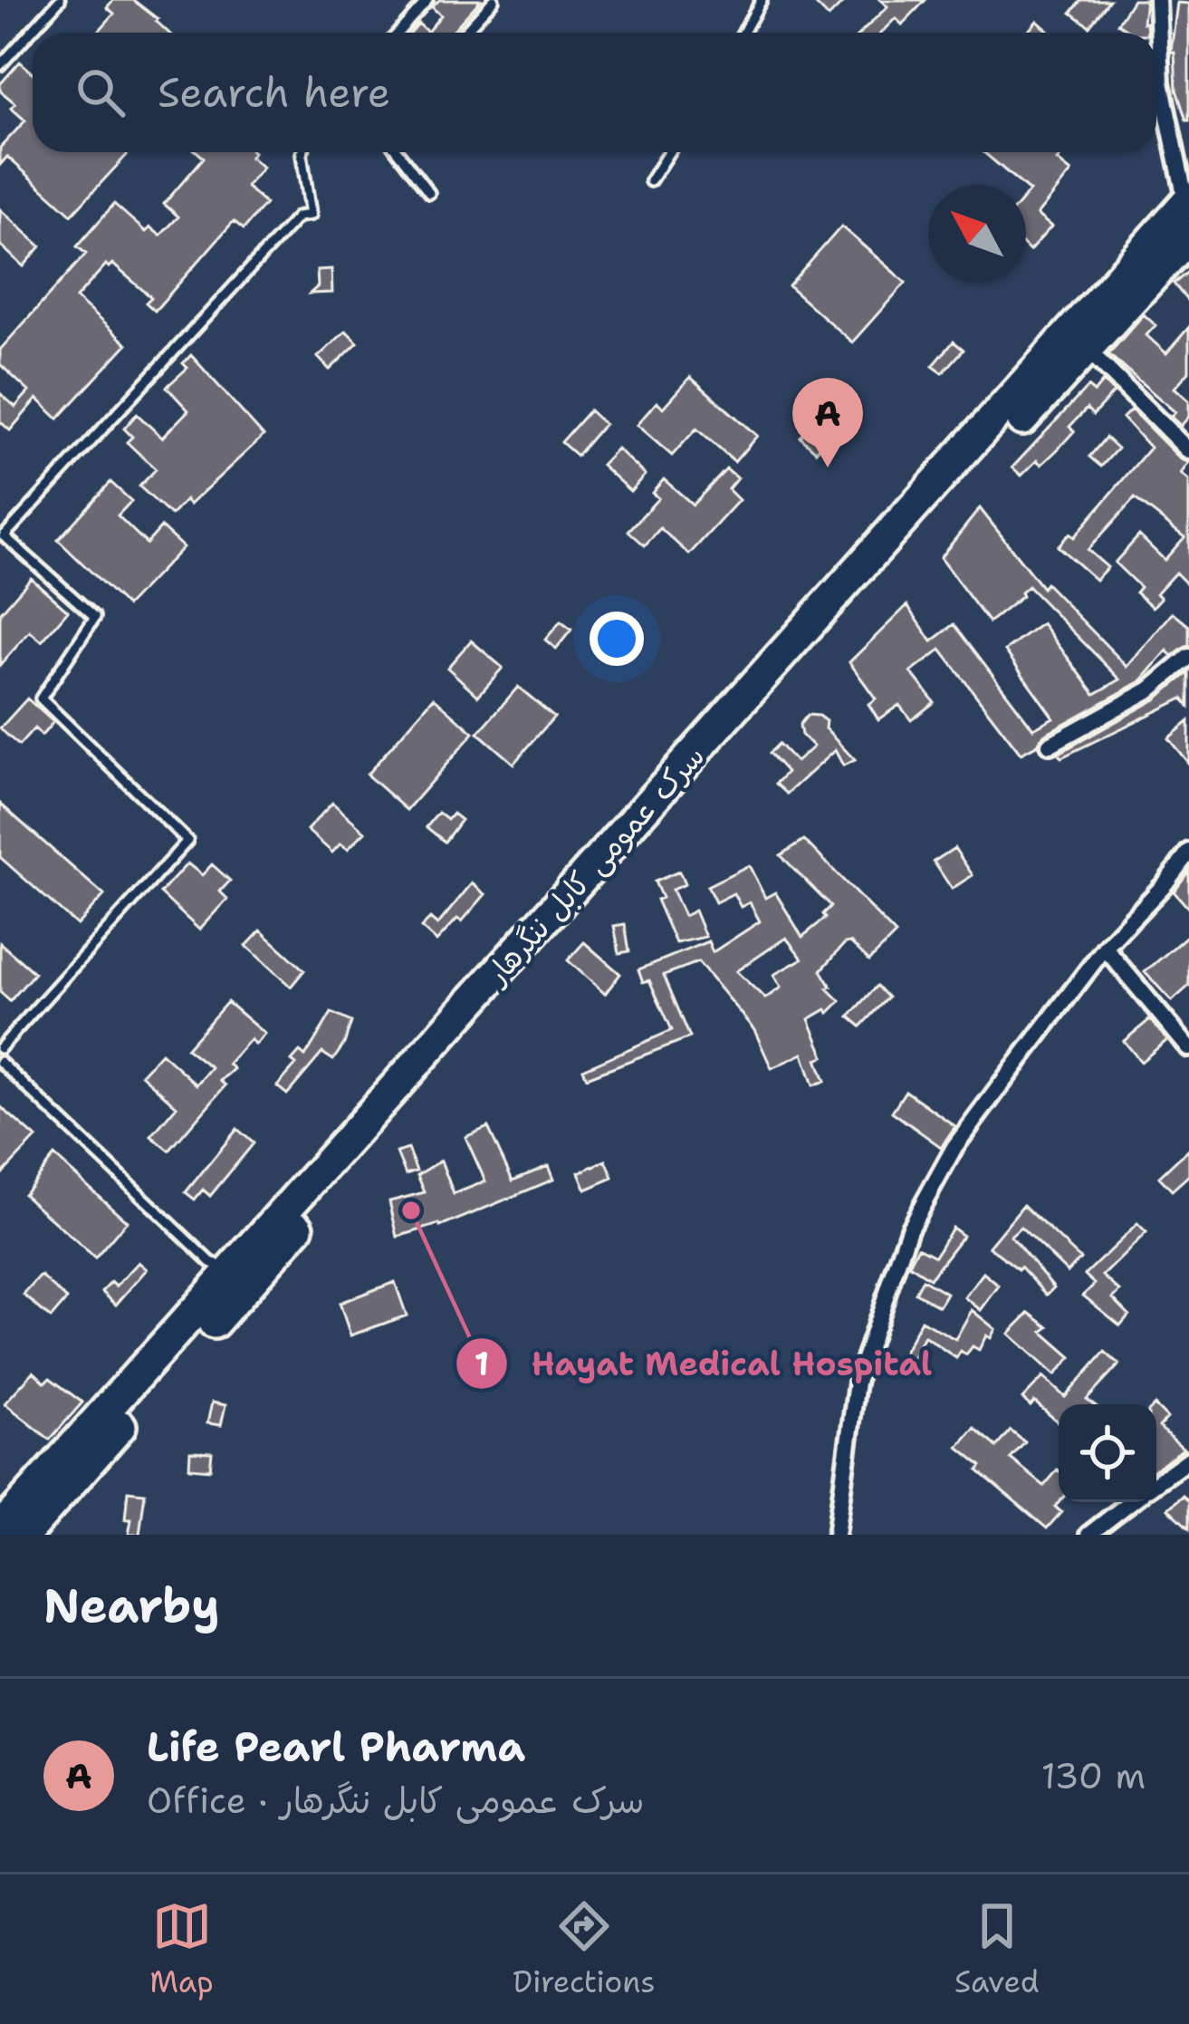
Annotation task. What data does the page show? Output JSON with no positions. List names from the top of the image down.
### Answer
{
  "streets": {
    "highway": ["سرک عمومی کابل ننگرهار"]
  },
  "places": ["Hayat Medical Hospital"],
  "north": "top left",
  "page": {
    "search": "Search here",
    "pins": "A",
    "heading": "Nearby",
    "list": [
      {
        "mark": "A",
        "name": "Life Pearl Pharma",
        "note": "Office · سرک عمومی کابل ننگرهار",
        "value": "130 m"
      }
    ],
    "nav": ["Map", "Directions", "Saved"]
  }
}
